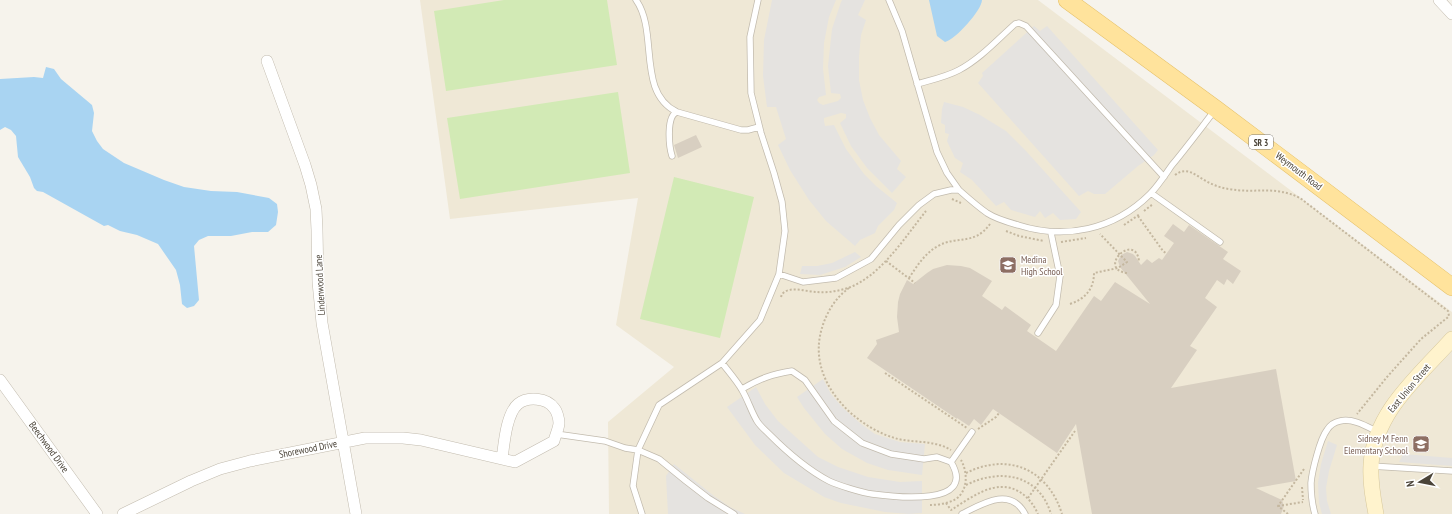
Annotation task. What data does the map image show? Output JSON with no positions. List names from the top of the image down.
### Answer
{
  "streets": {
    "main road": ["SR 3", "Weymouth Road"],
    "street": [
      "Lindenwood Lane",
      "East Union Street",
      "Beechwood Drive",
      "Shorewood Drive"
    ]
  },
  "crossings": [
    ["Lindenwood Lane", "Shorewood Drive"]
  ],
  "places": {
    "school or university": ["Medina High School", "Sidney M Fenn Elementary School"]
  },
  "north": "left"
}
